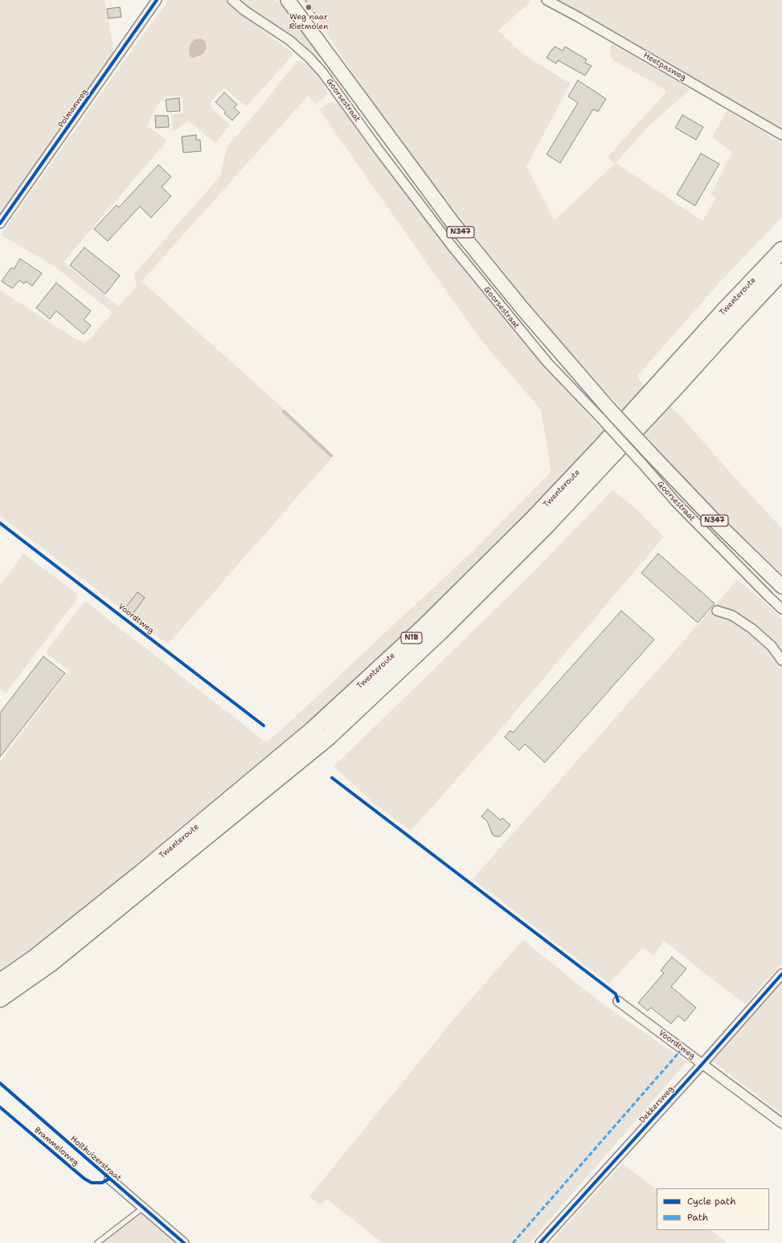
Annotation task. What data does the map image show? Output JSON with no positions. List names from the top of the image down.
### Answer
{
  "streets": {
    "highway": ["Twenteroute", "N18"],
    "main road": ["Goorsestraat", "N347"],
    "street": [
      "Heetpasweg",
      "Polmanweg",
      "Voordtweg",
      "Dekkersweg",
      "Holthuizerstraat"
    ],
    "cycle path": ["Brammeloweg"]
  },
  "crossings": [
    ["Voordtweg", "Dekkersweg"]
  ],
  "places": ["Weg naar Rietmolen"],
  "legend": ["Cycle path", "Path"]
}
